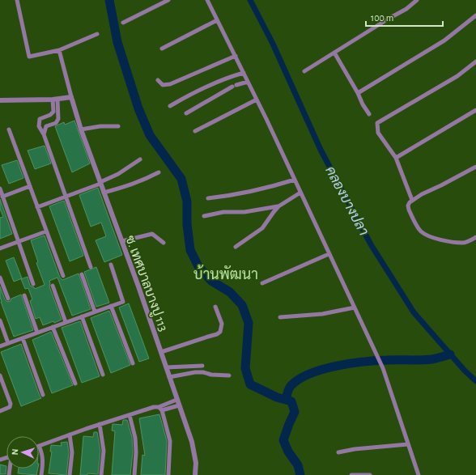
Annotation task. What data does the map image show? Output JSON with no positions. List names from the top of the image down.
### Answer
{
  "streets": {
    "street": ["ซ. เทศบาลบางปู 113"]
  },
  "districts": ["บ้านพัฒนา"],
  "water": ["คลองบางปลา"],
  "scale_bar": "100 m",
  "north": "left"
}
